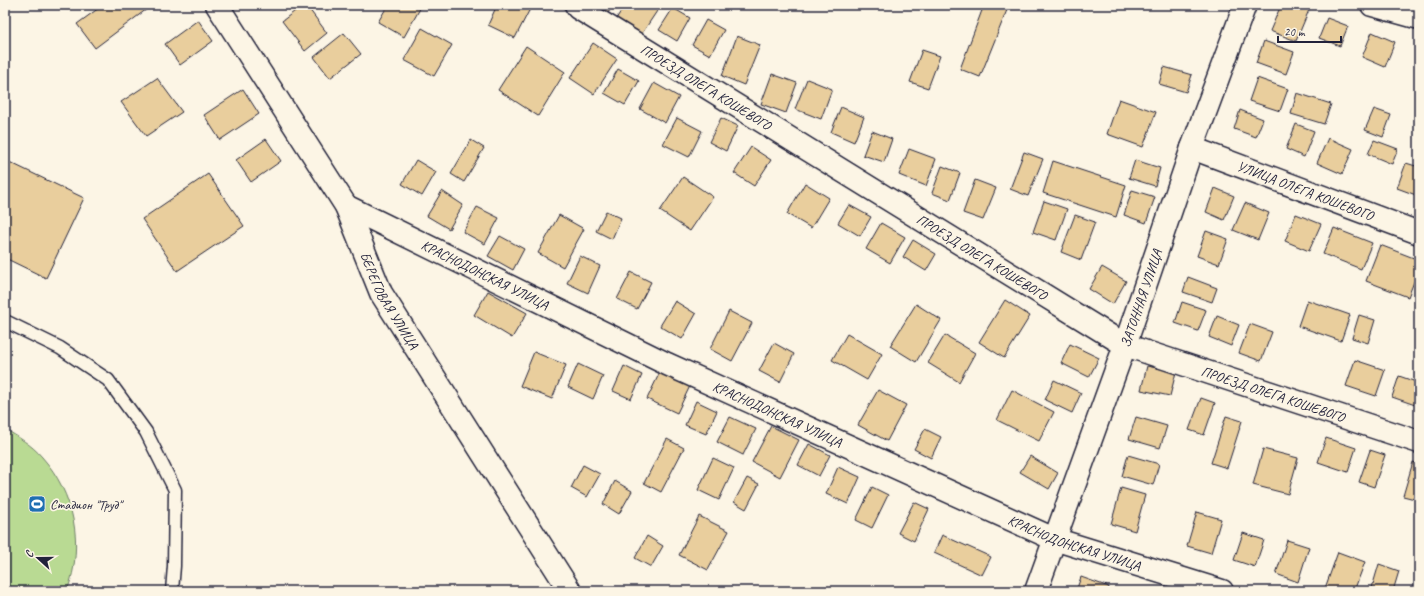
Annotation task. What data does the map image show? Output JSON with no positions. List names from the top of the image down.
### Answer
{
  "streets": {
    "street": [
      "ПРОЕЗД ОЛЕГА КОШЕВОГО",
      "УЛИЦА ОЛЕГА КОШЕВОГО",
      "КРАСНОДОНСКАЯ УЛИЦА",
      "ЗАТОННАЯ УЛИЦА",
      "БЕРЕГОВАЯ УЛИЦА"
    ]
  },
  "crossings": [
    ["ПРОЕЗД ОЛЕГА КОШЕВОГО", "ЗАТОННАЯ УЛИЦА"],
    ["УЛИЦА ОЛЕГА КОШЕВОГО", "ЗАТОННАЯ УЛИЦА"],
    ["КРАСНОДОНСКАЯ УЛИЦА", "ЗАТОННАЯ УЛИЦА"],
    ["КРАСНОДОНСКАЯ УЛИЦА", "БЕРЕГОВАЯ УЛИЦА"]
  ],
  "places": {
    "sports": ["Стадион \"Труд\""]
  },
  "scale_bar": "20 m",
  "north": "left"
}
